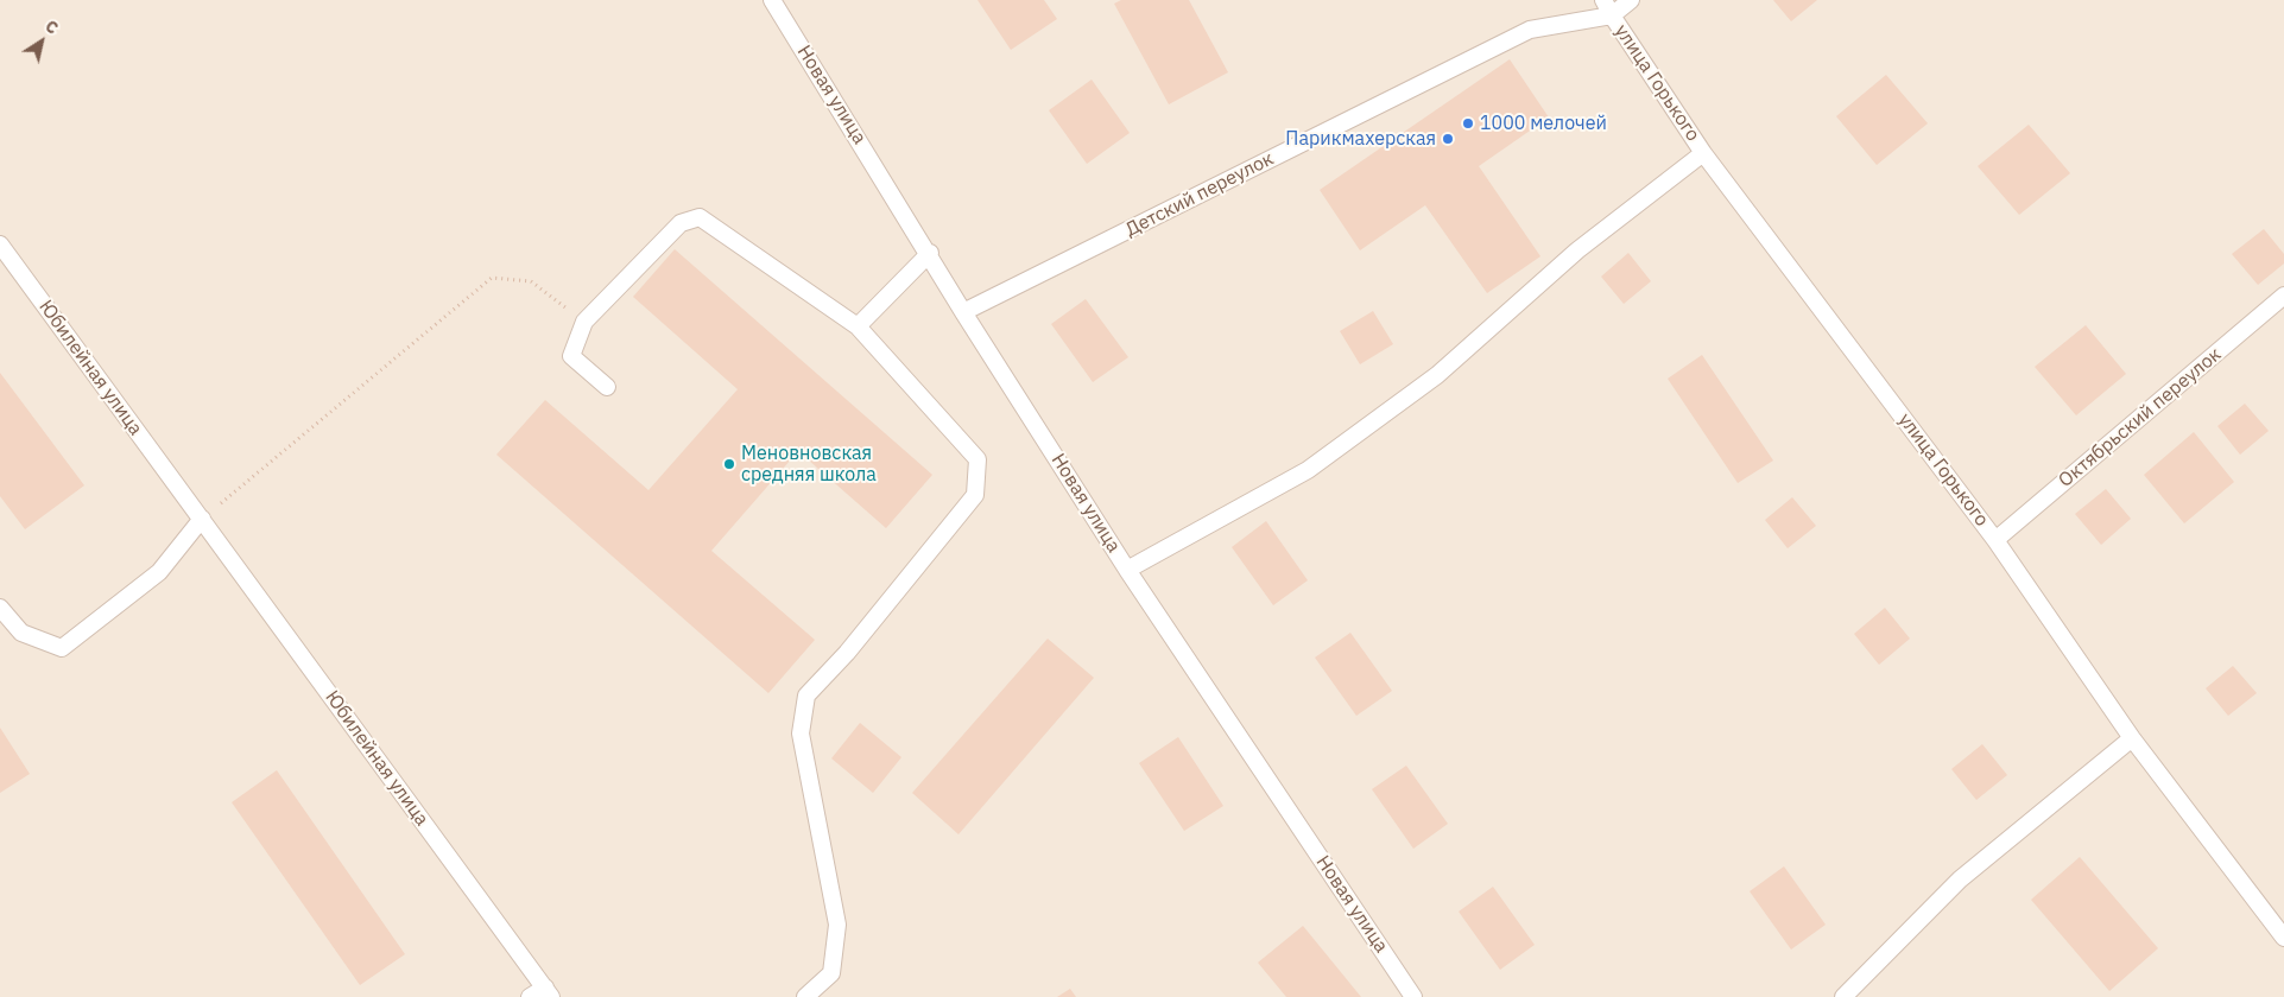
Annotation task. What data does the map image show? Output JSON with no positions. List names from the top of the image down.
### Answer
{
  "streets": {
    "lane": [
      "улица Горького",
      "Новая улица",
      "Детский переулок",
      "Юбилейная улица",
      "Октябрьский переулок"
    ]
  },
  "crossings": [
    ["улица Горького", "Детский переулок"],
    ["улица Горького", "Октябрьский переулок"],
    ["Новая улица", "Детский переулок"]
  ],
  "places": ["1000 мелочей", "Парикмахерская", "Меновновская средняя школа"],
  "north": "top right"
}
